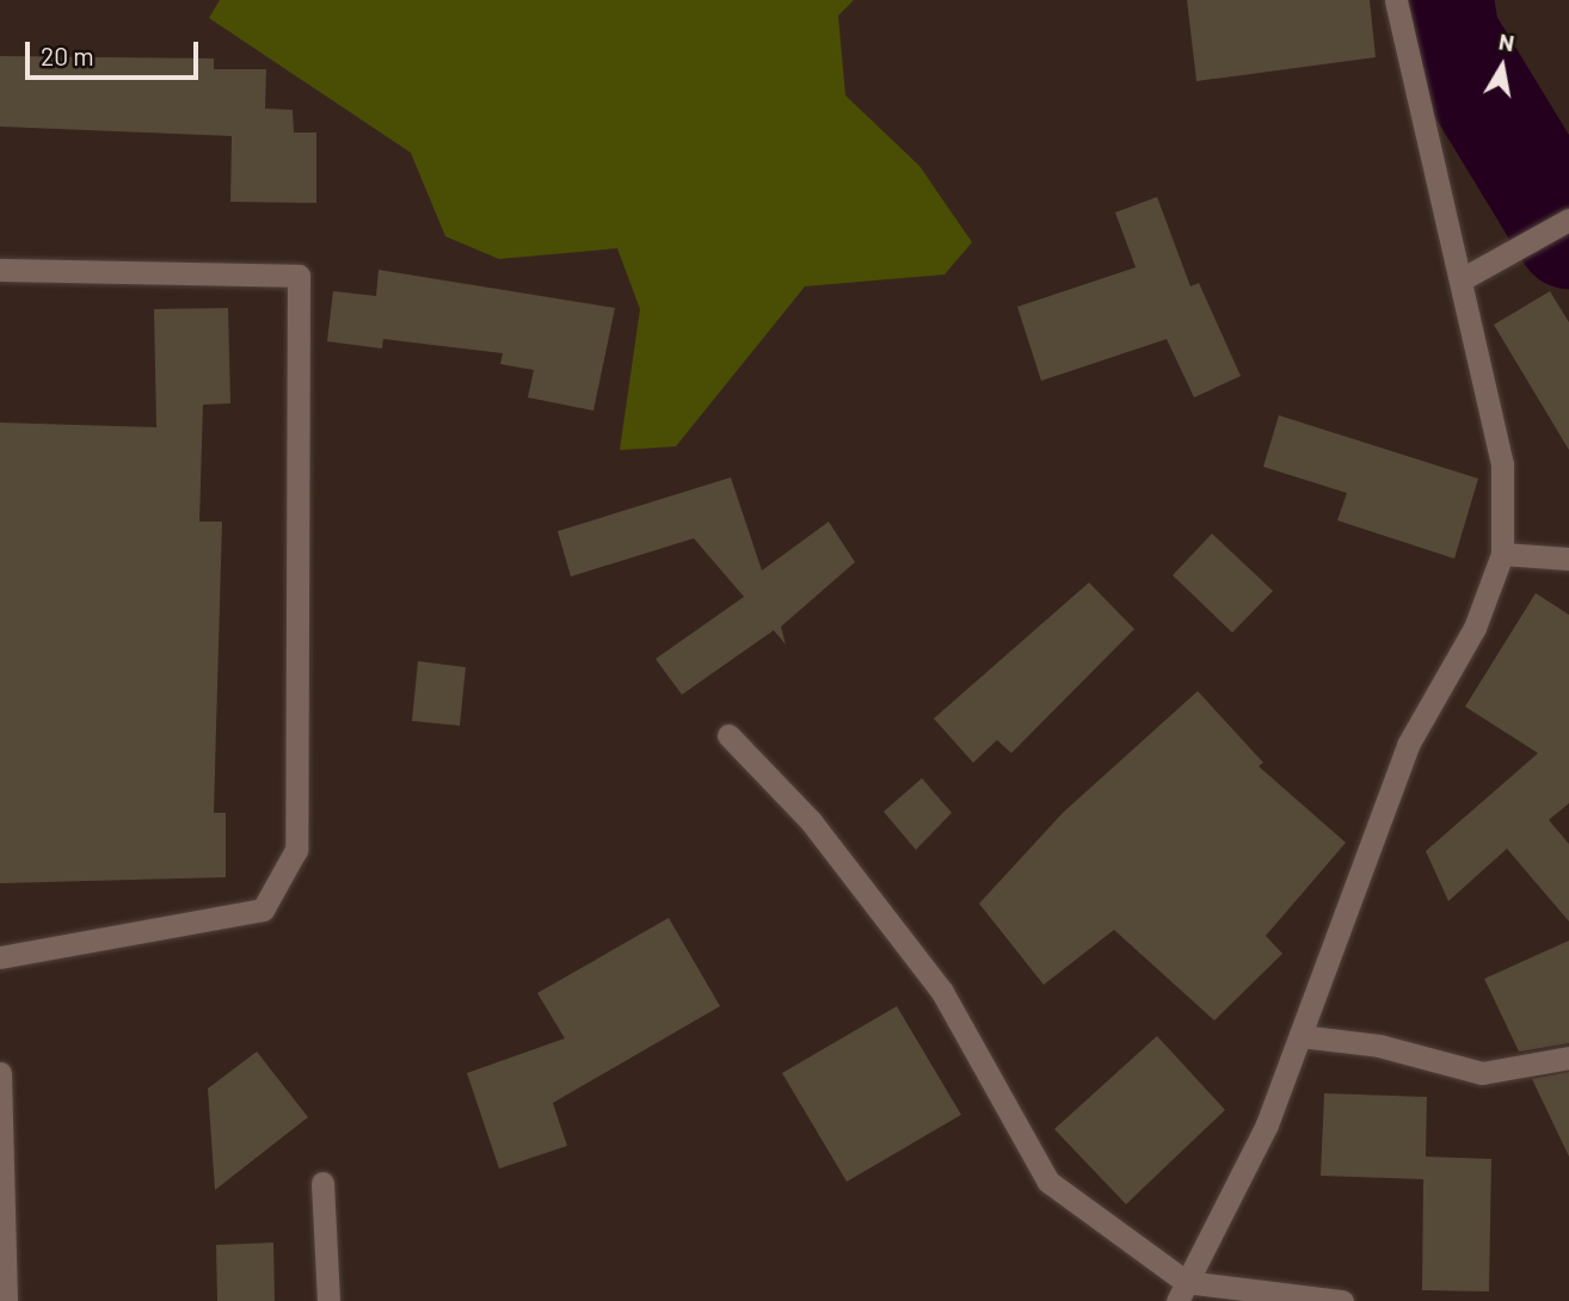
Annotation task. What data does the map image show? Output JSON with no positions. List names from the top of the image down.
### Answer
{
  "scale_bar": "20 m",
  "north": "top"
}
